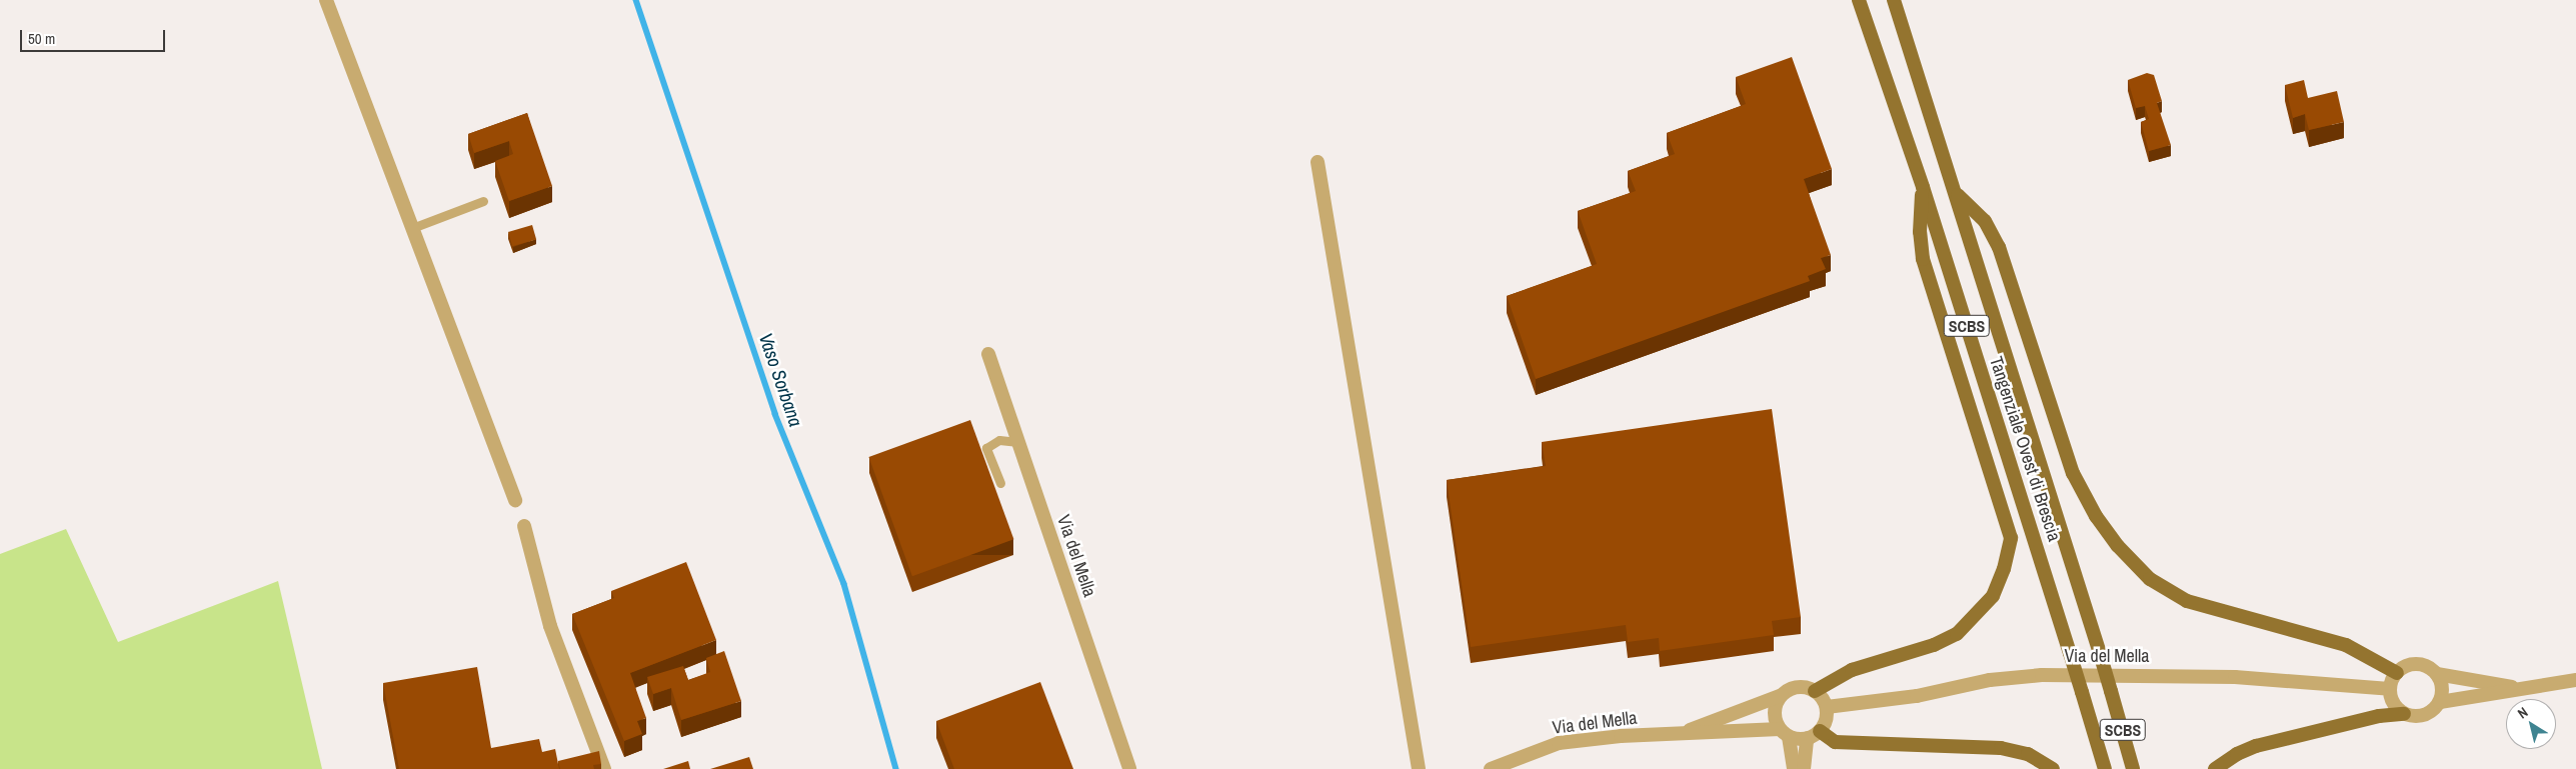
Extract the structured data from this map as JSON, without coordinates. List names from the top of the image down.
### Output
{
  "streets": {
    "main road": ["SCBS", "Tangenziale Ovest di Brescia"],
    "street": ["Via del Mella"]
  },
  "water": ["Vaso Sorbana"],
  "scale_bar": "50 m",
  "north": "top left"
}
